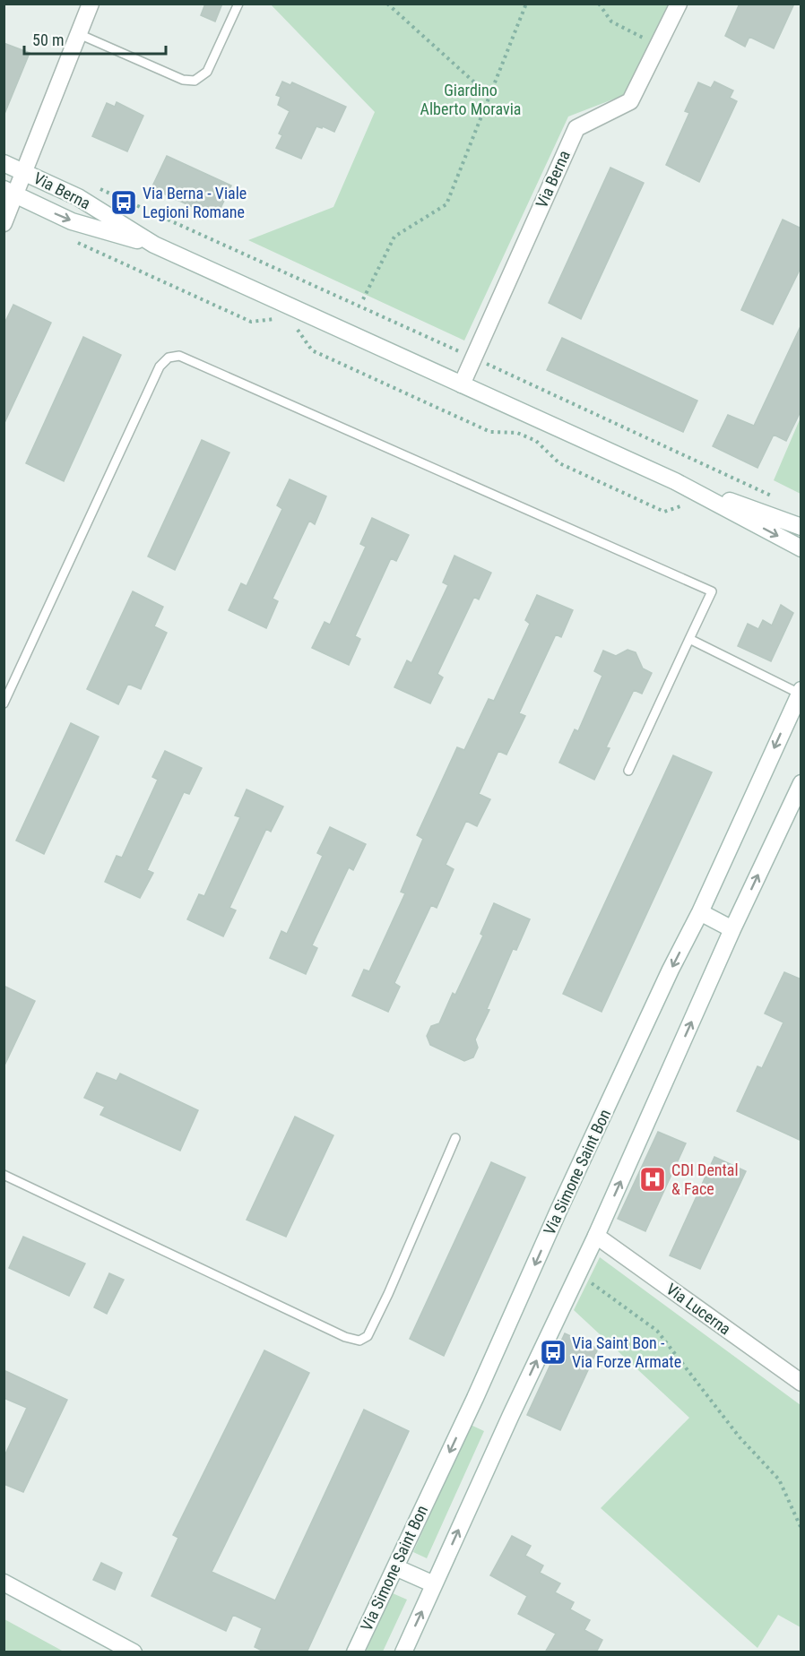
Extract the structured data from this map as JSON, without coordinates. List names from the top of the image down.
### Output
{
  "streets": {
    "street": ["Via Berna", "Via Simone Saint Bon", "Via Lucerna"]
  },
  "parks": ["Giardino Alberto Moravia"],
  "places": {
    "bus stop": ["Via Berna - Viale Legioni Romane", "Via Saint Bon - Via Forze Armate"],
    "hospital": ["CDI Dental & Face"]
  },
  "scale_bar": "50 m"
}
